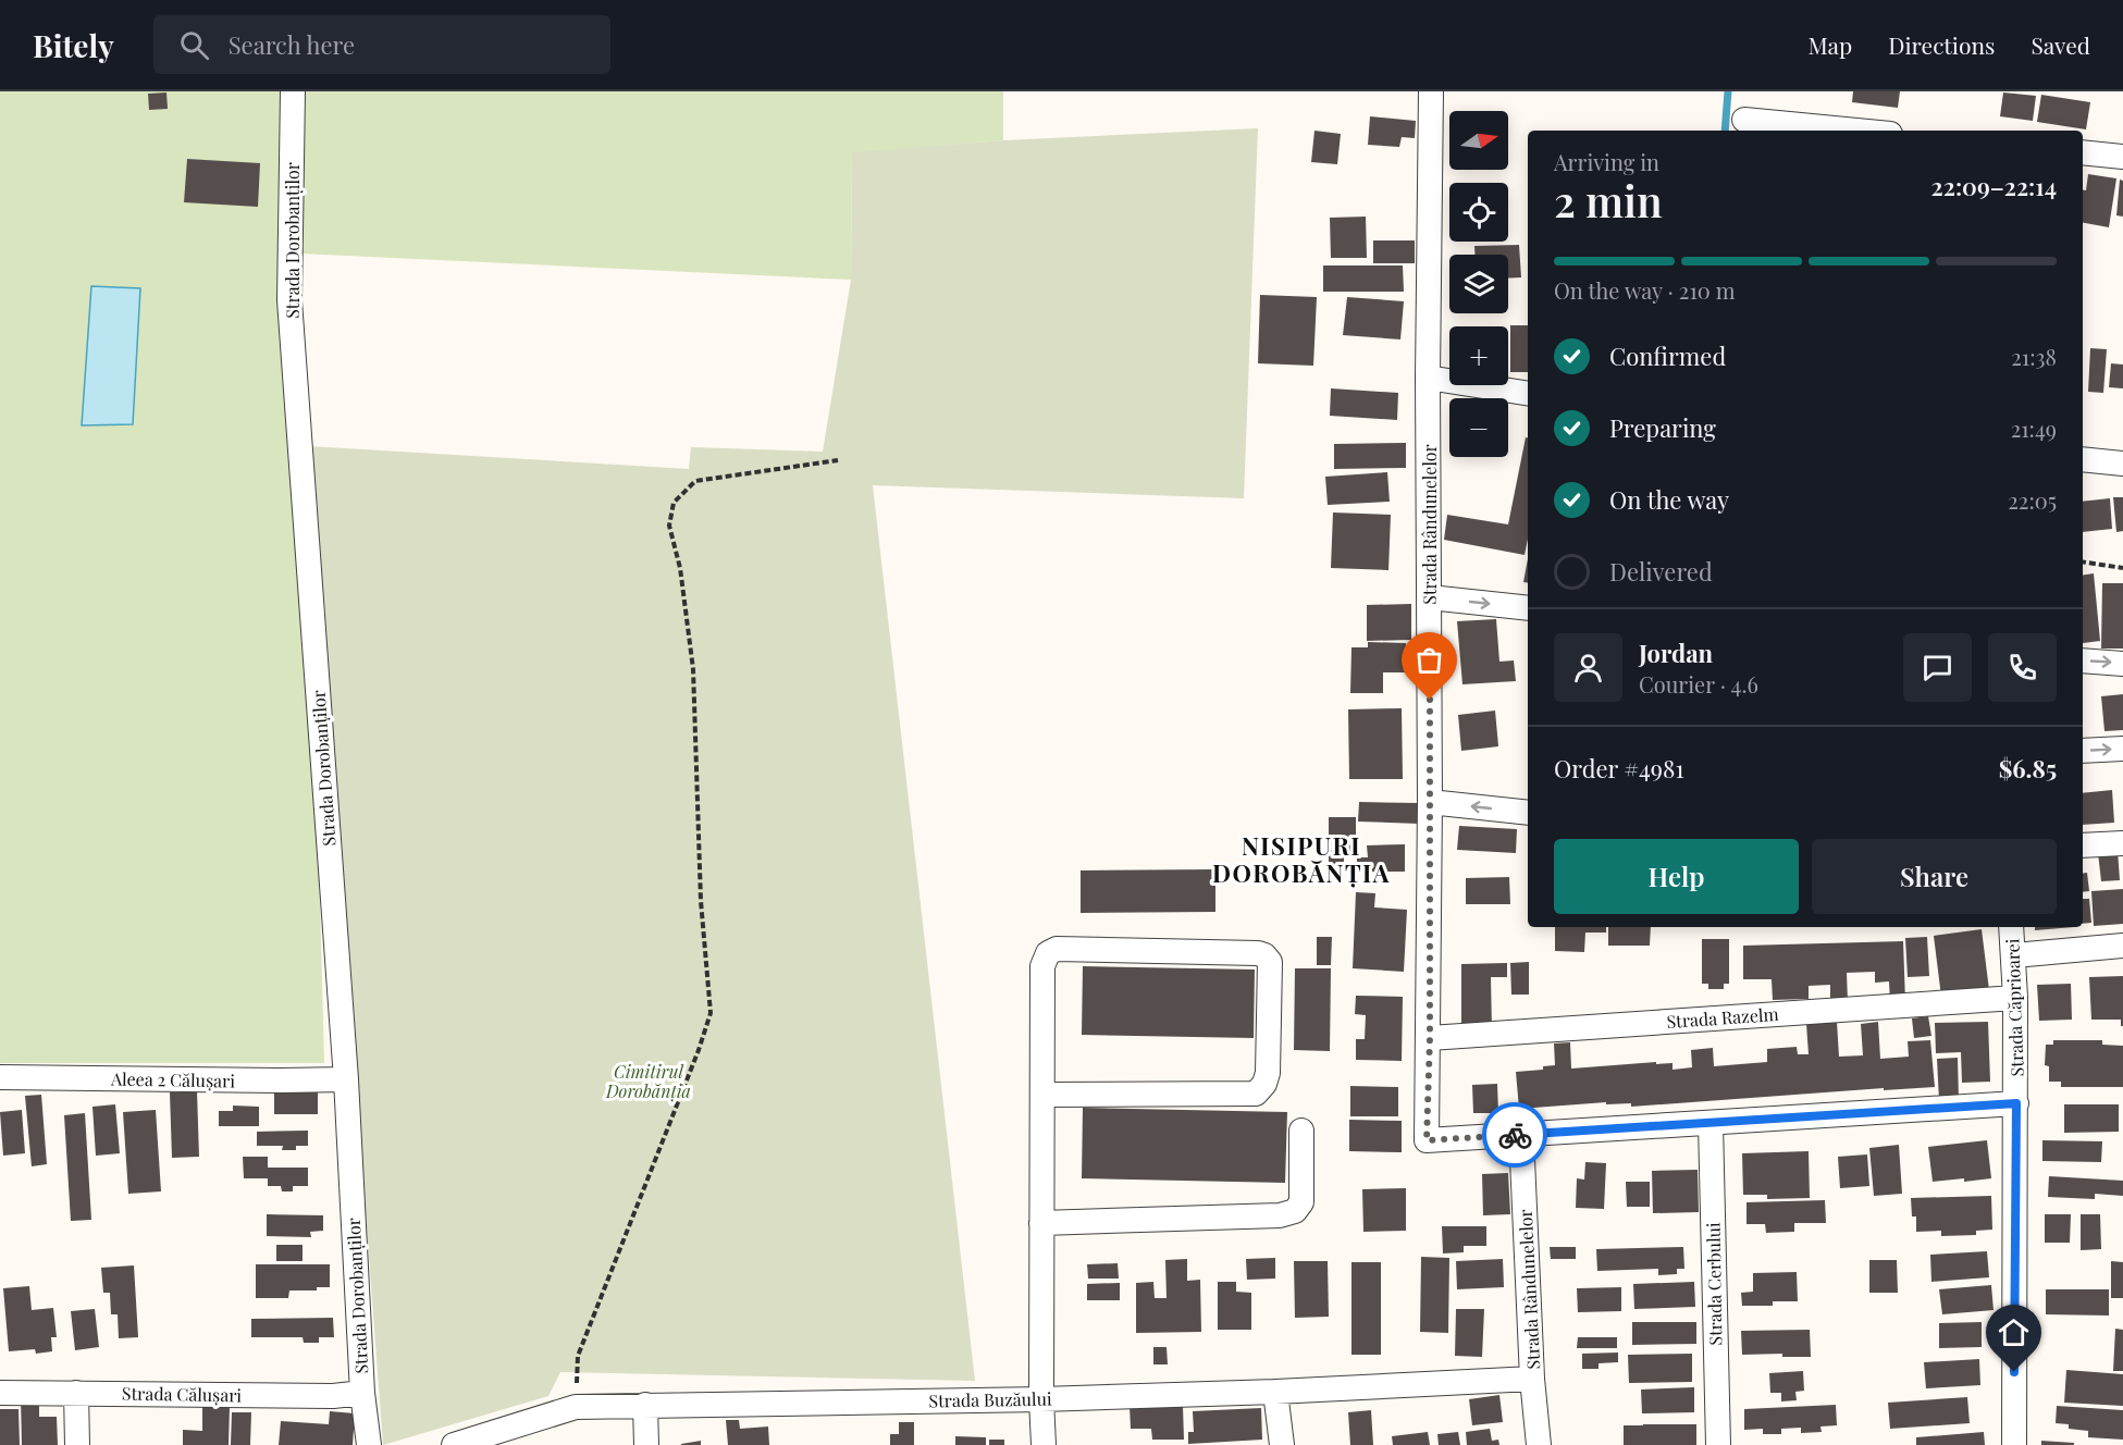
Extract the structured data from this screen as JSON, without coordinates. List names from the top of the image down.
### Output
{
  "streets": {
    "street": [
      "Strada Dorobanților",
      "Strada Rândunelelor",
      "Strada Căprioarei",
      "Strada Razelm",
      "Aleea 2 Călușari",
      "Strada Cerbului",
      "Strada Călușari",
      "Strada Buzăului"
    ]
  },
  "crossings": [
    ["Strada Dorobanților", "Aleea 2 Călușari"],
    ["Strada Dorobanților", "Strada Călușari"],
    ["Strada Rândunelelor", "Strada Razelm"],
    ["Strada Rândunelelor", "Strada Buzăului"],
    ["Strada Căprioarei", "Strada Razelm"]
  ],
  "districts": ["NISIPURI DOROBĂNȚIA"],
  "parks": ["Cimitirul Dorobănția"],
  "north": "right",
  "page": {
    "header": "Bitely",
    "search": "Search here",
    "nav": ["Map", "Directions", "Saved"],
    "map_buttons": ["+", "−"],
    "heading": ["2 min", "Arriving in", "22:09–22:14"],
    "panel": [
      "Jordan",
      "Courier · 4.6",
      "Order #4981",
      "$6.85"
    ],
    "bar": "On the way · 210 m",
    "list": [
      ["Confirmed", "21:38"],
      ["Preparing", "21:49"],
      ["On the way", "22:05"],
      "Delivered"
    ],
    "buttons": ["Help", "Share"]
  }
}
